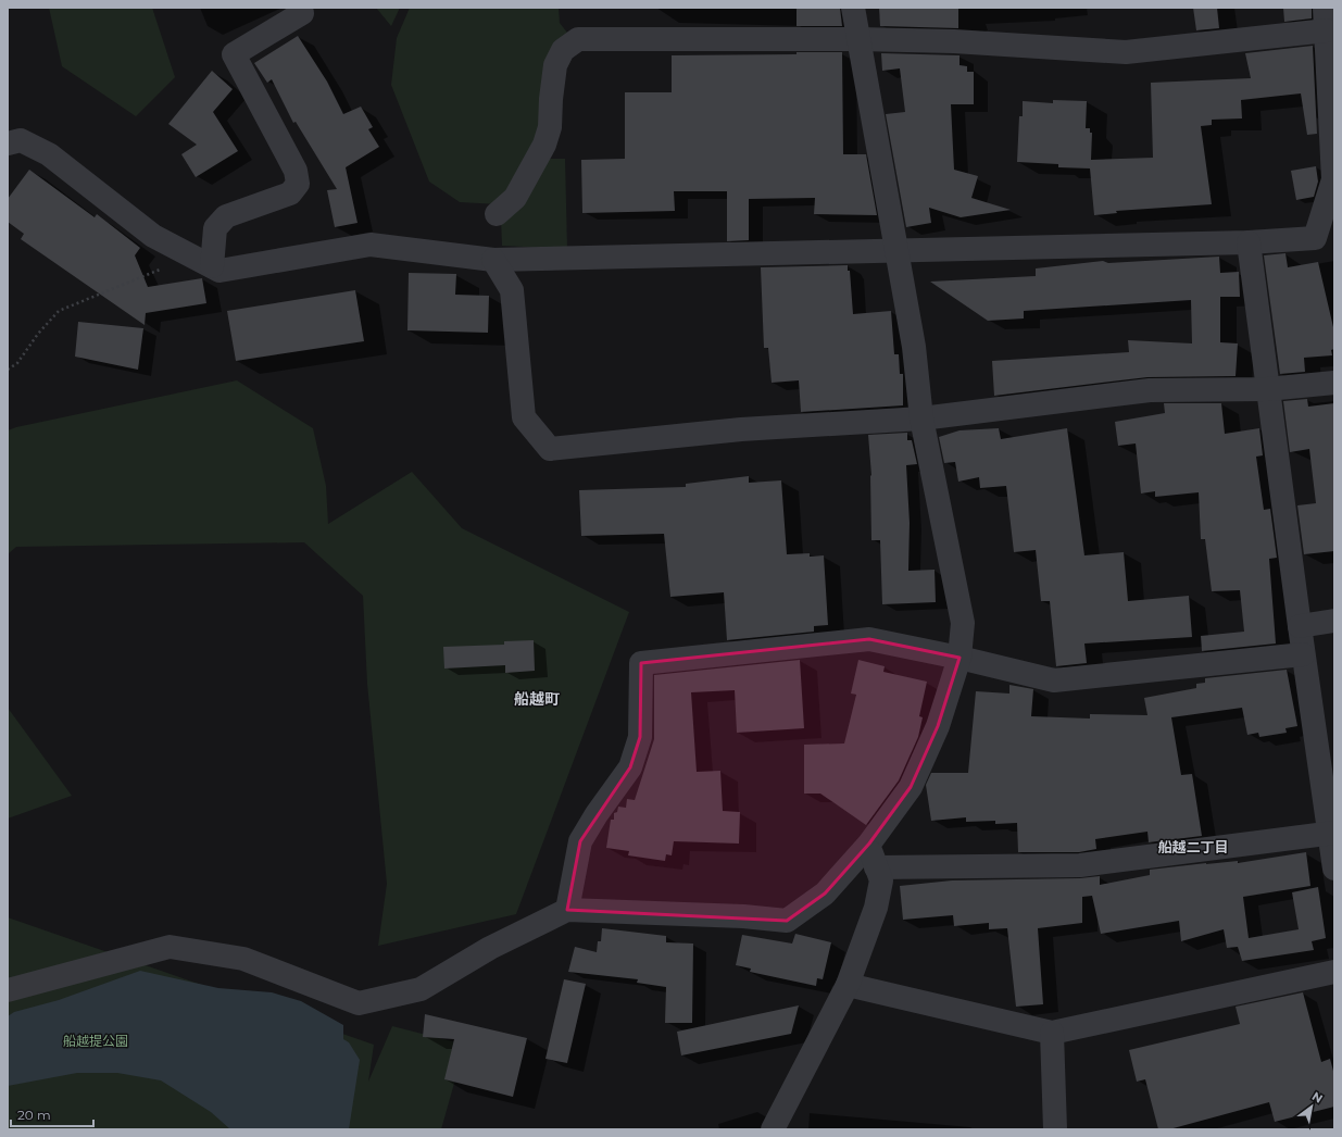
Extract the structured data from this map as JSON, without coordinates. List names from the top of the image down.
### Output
{
  "districts": ["船越町", "船越二丁目"],
  "parks": ["船越提公園"],
  "scale_bar": "20 m",
  "north": "top right"
}
